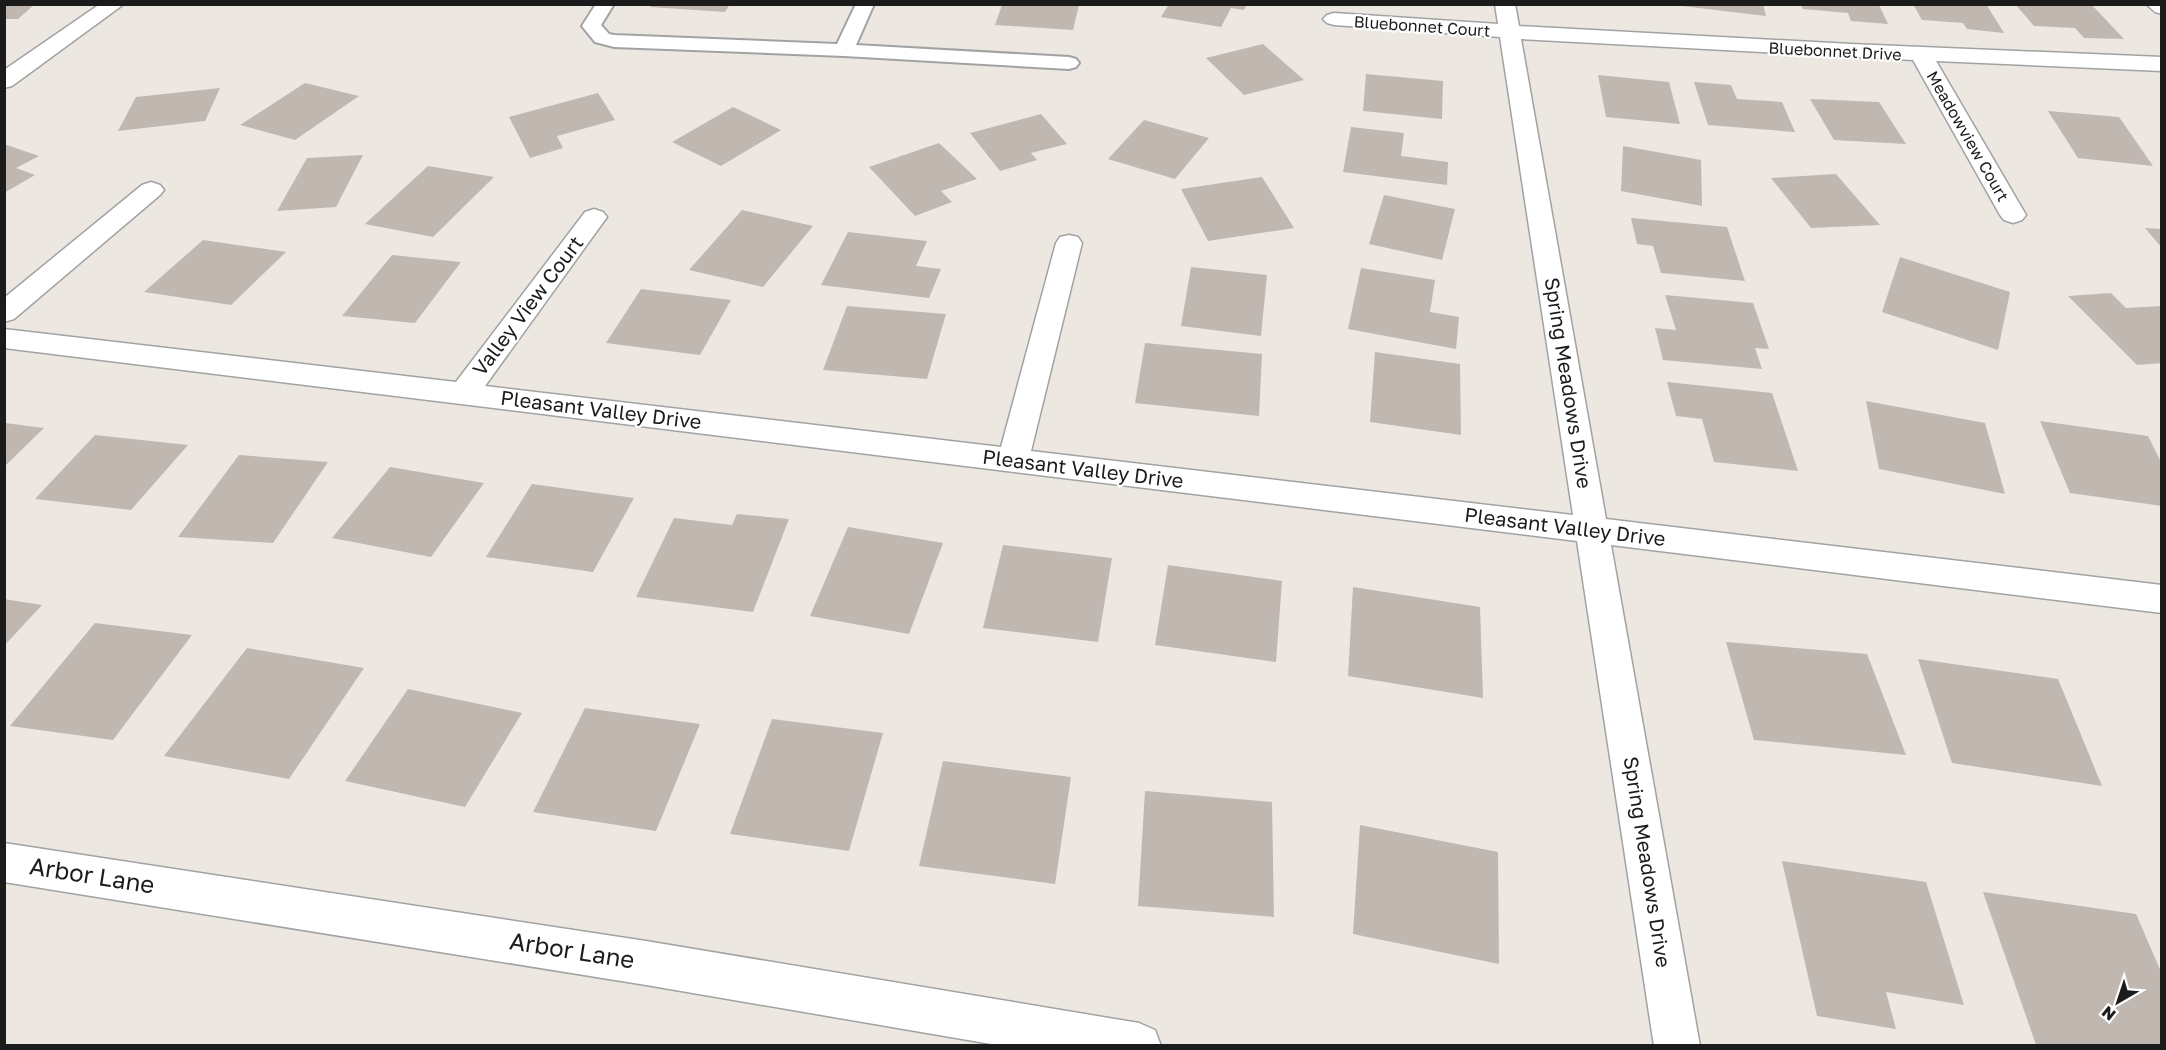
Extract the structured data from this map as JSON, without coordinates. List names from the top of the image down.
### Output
{
  "streets": {
    "street": [
      "Bluebonnet Court",
      "Bluebonnet Drive",
      "Meadowview Court",
      "Valley View Court",
      "Spring Meadows Drive",
      "Pleasant Valley Drive",
      "Arbor Lane"
    ]
  },
  "crossings": [
    ["Bluebonnet Court", "Bluebonnet Drive"],
    ["Bluebonnet Court", "Spring Meadows Drive"],
    ["Bluebonnet Drive", "Meadowview Court"],
    ["Bluebonnet Drive", "Spring Meadows Drive"],
    ["Valley View Court", "Pleasant Valley Drive"],
    ["Spring Meadows Drive", "Pleasant Valley Drive"]
  ],
  "north": "bottom left"
}
